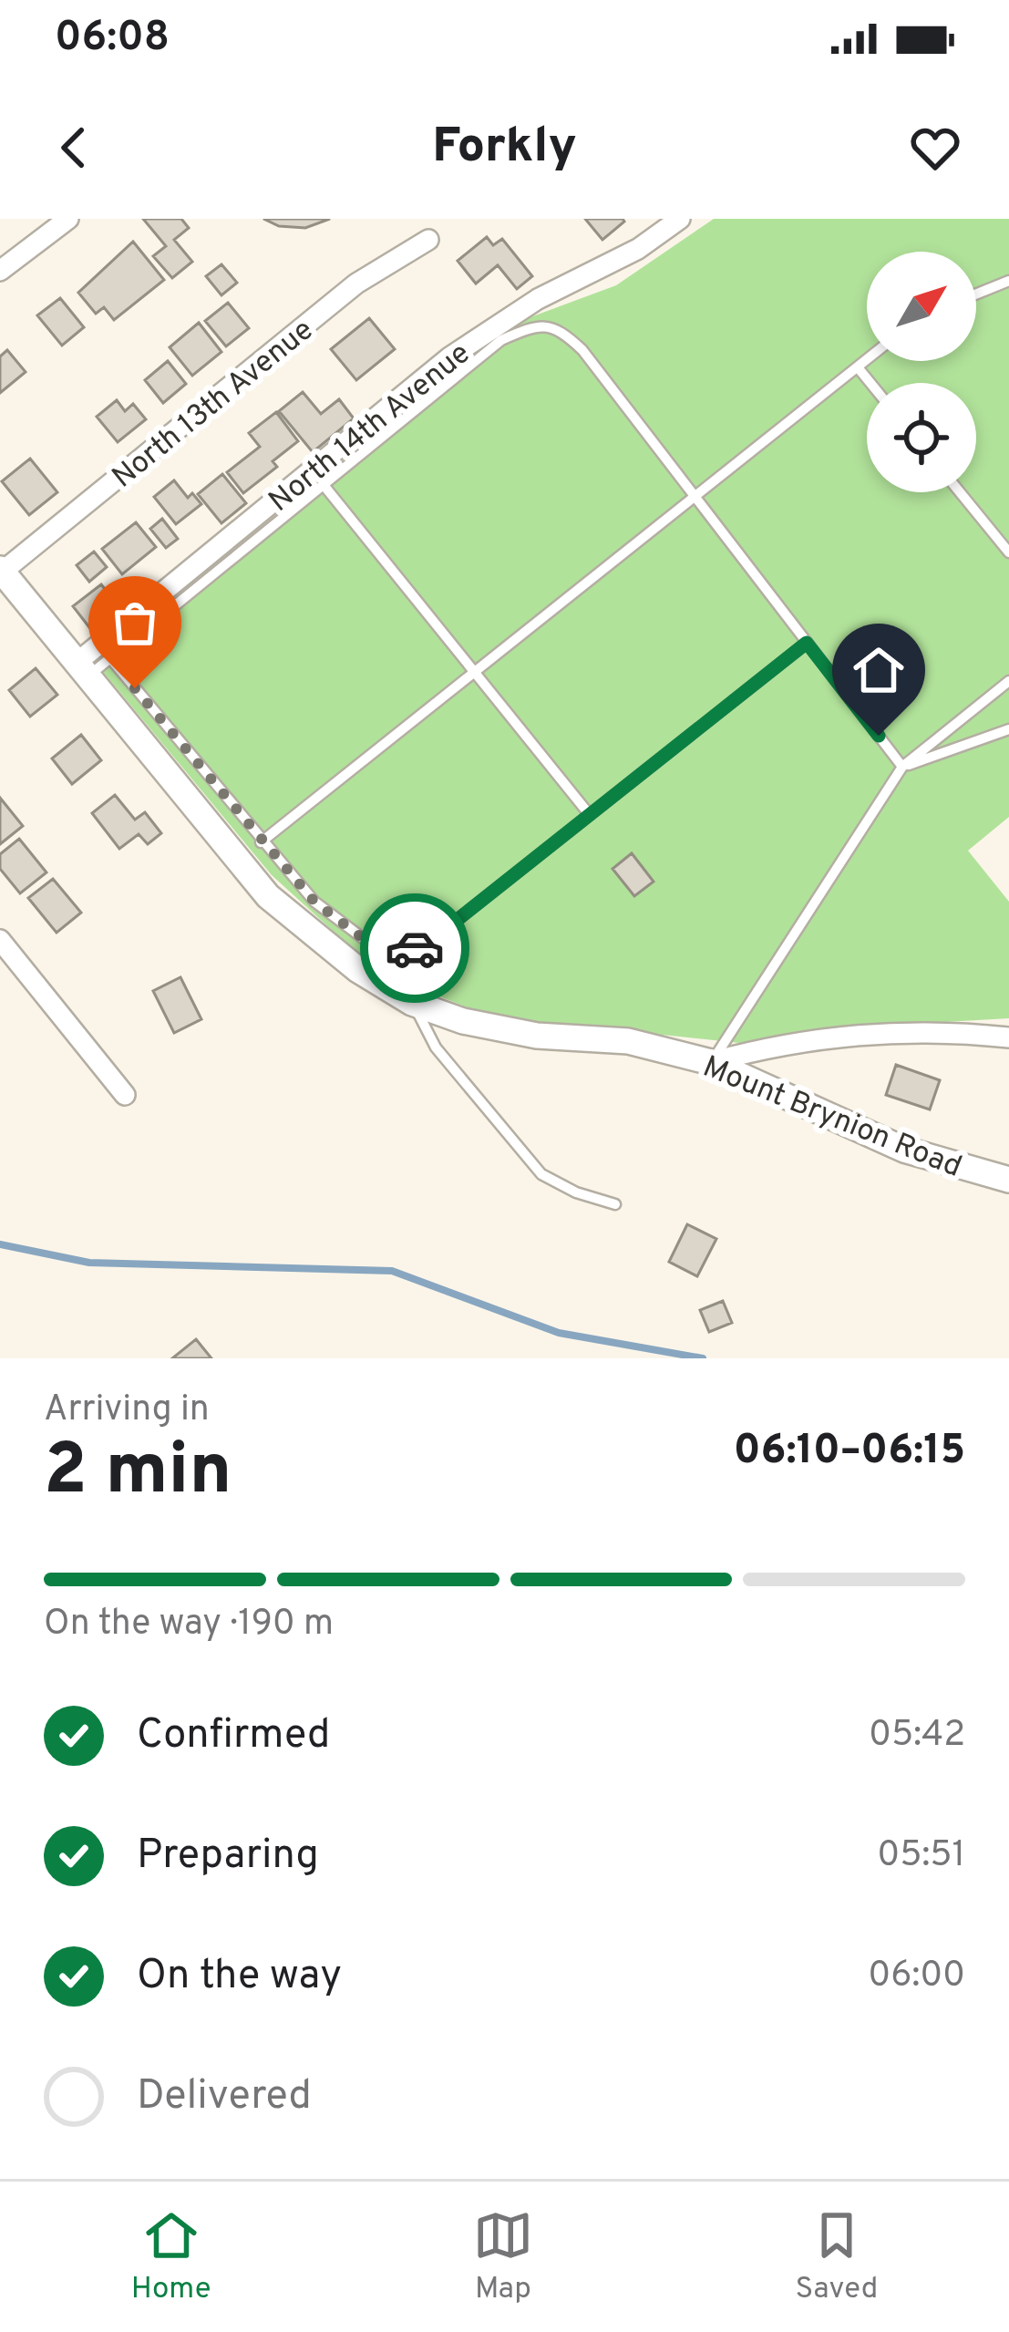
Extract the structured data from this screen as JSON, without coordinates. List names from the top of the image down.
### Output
{
  "streets": {
    "street": ["North 13th Avenue", "North 14th Avenue", "Mount Brynion Road"]
  },
  "crossings": [
    ["North 13th Avenue", "Mount Brynion Road"],
    ["North 14th Avenue", "Mount Brynion Road"]
  ],
  "north": "top right",
  "page": {
    "status": "06:08",
    "header": "Forkly",
    "heading": ["2 min", "Arriving in", "06:10–06:15"],
    "bar": "On the way · 190 m",
    "list": [
      ["Confirmed", "05:42"],
      ["Preparing", "05:51"],
      ["On the way", "06:00"],
      "Delivered"
    ],
    "tabs": ["Home", "Map", "Saved"]
  }
}
